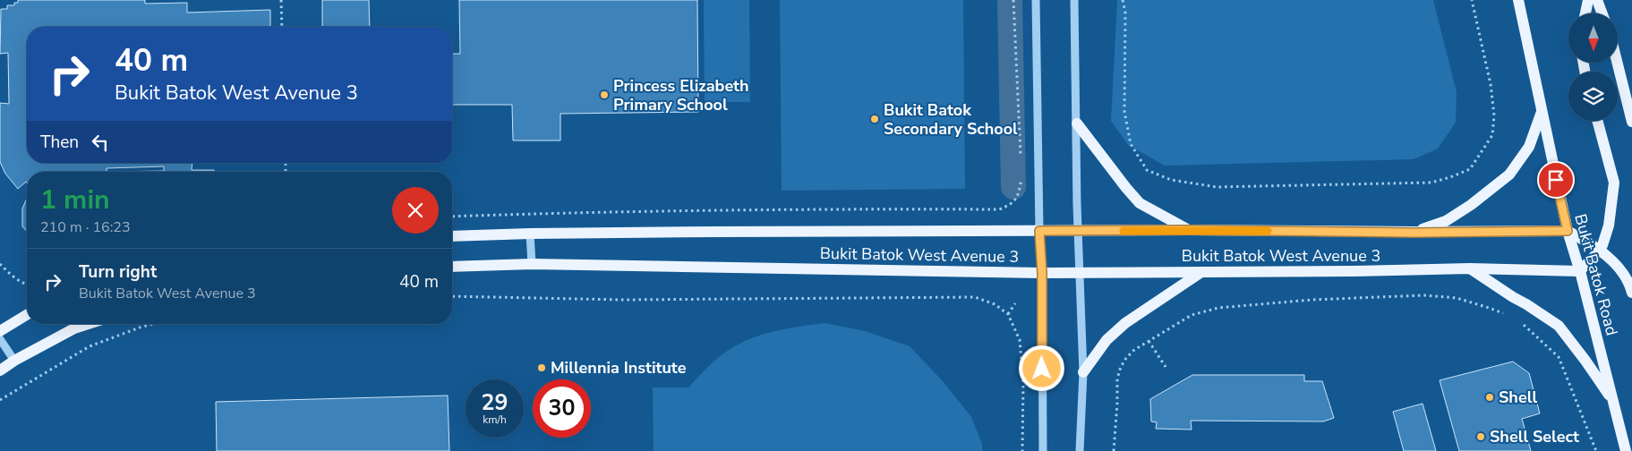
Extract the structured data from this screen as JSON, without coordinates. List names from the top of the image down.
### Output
{
  "streets": {
    "main road": ["Bukit Batok West Avenue 3", "Bukit Batok Road"]
  },
  "crossings": [
    ["Bukit Batok West Avenue 3", "Bukit Batok Road"]
  ],
  "places": [
    "Princess Elizabeth Primary School",
    "Bukit Batok Secondary School",
    "Millennia Institute",
    "Shell",
    "Shell Select"
  ],
  "north": "bottom",
  "page": {
    "turn": ["40 m", "Bukit Batok West Avenue 3"],
    "then": "Then",
    "heading": ["1 min", "210 m · 16:23"],
    "list": [
      {
        "name": "Turn right",
        "note": "Bukit Batok West Avenue 3",
        "value": "40 m"
      }
    ],
    "speed": "29 km/h",
    "limit": "30"
  }
}
